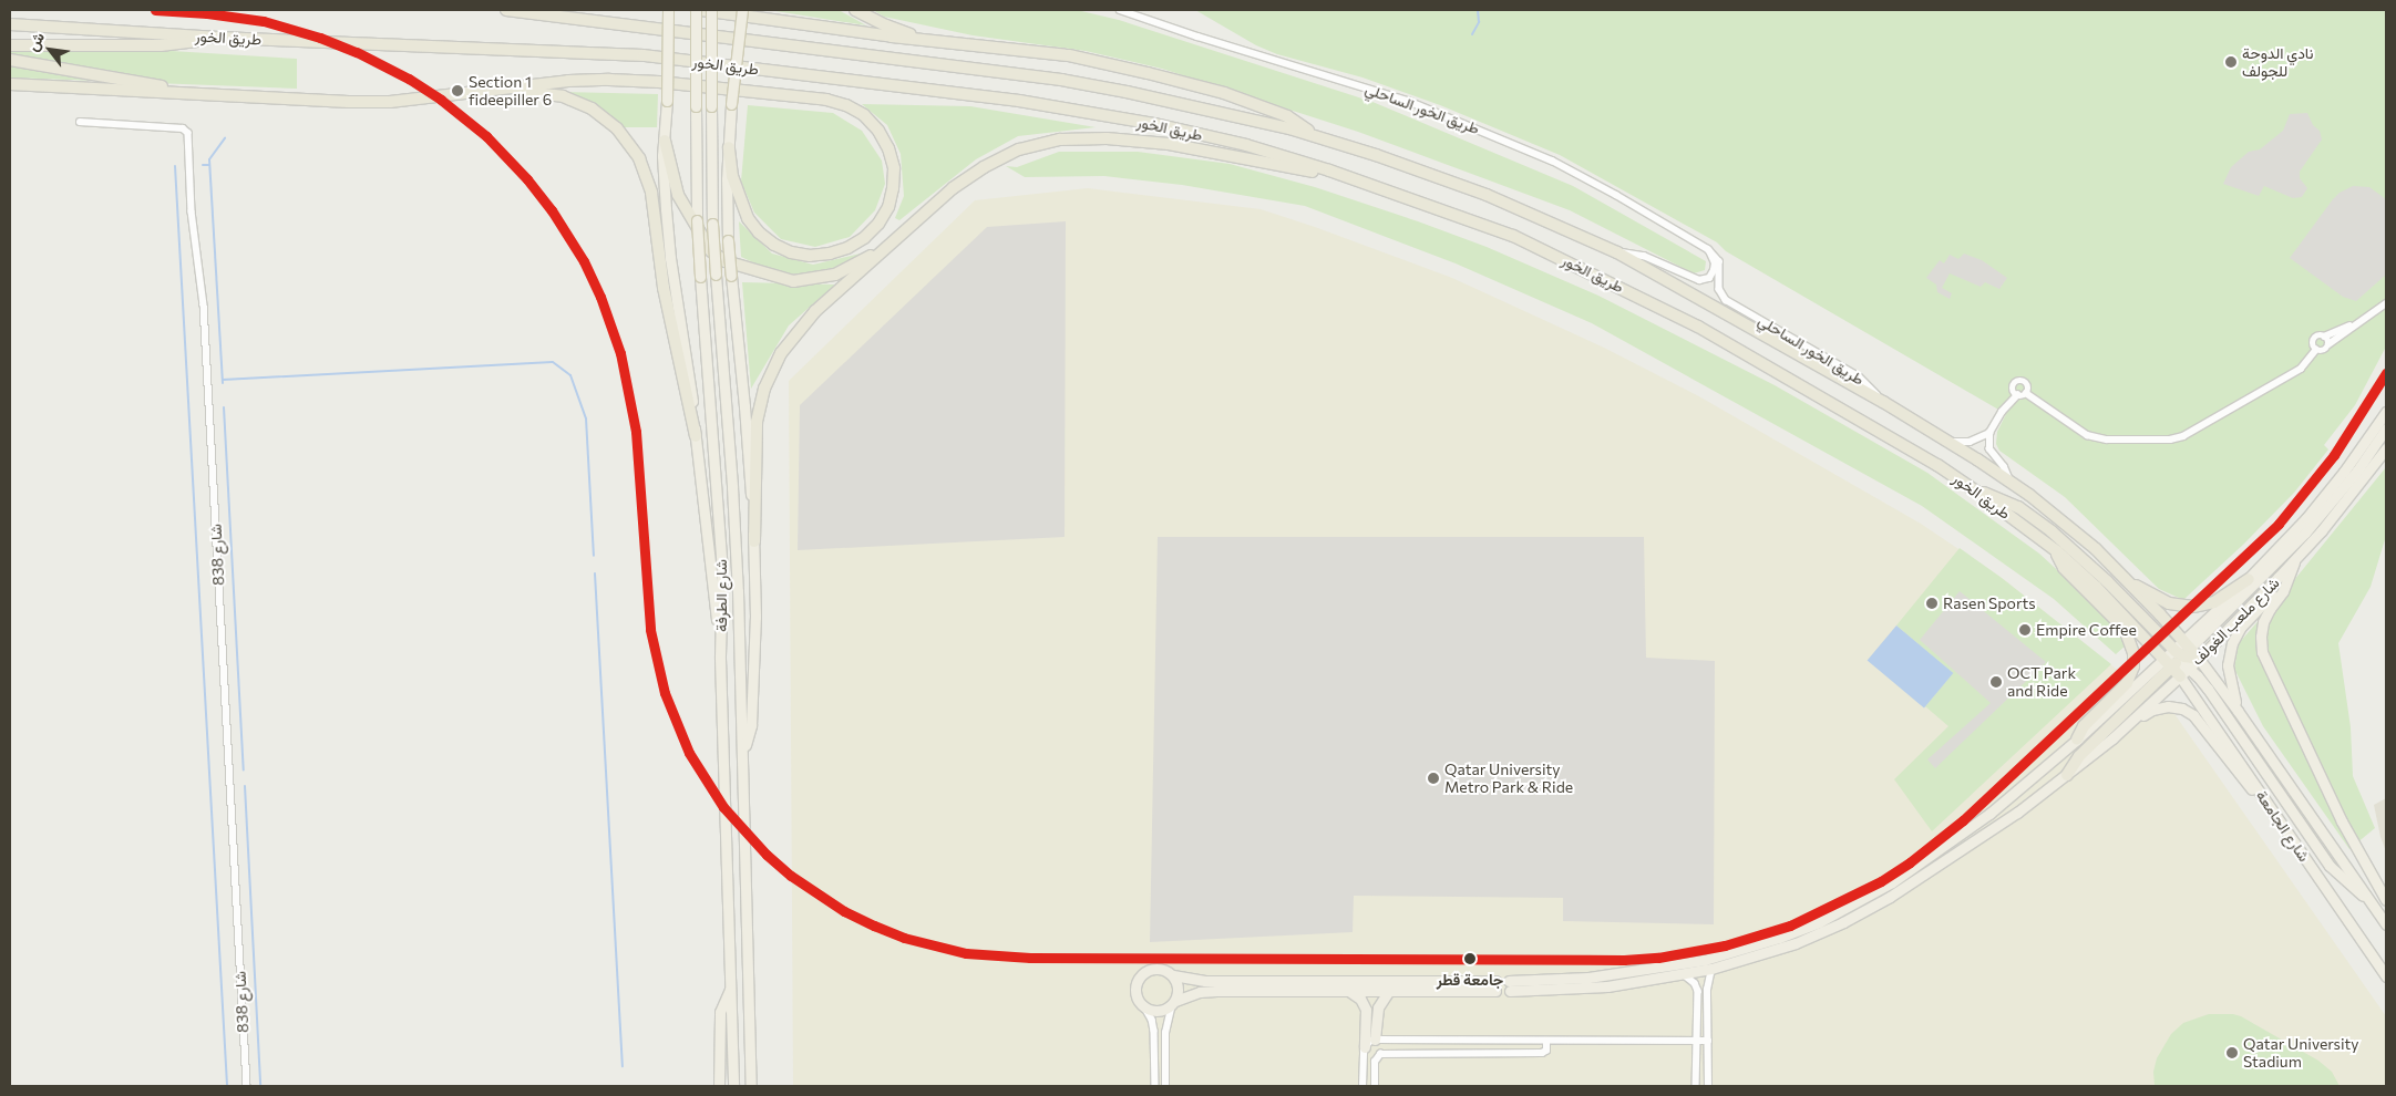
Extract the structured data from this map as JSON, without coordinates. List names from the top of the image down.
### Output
{
  "streets": {
    "highway": ["طريق الخور"],
    "main road": ["شارع الطرفة", "شارع ملعب الغولف", "شارع الجامعة"],
    "street": ["طريق الخور الساحلي", "شارع 838"]
  },
  "crossings": [
    ["طريق الخور", "طريق الخور الساحلي"],
    ["طريق الخور", "شارع ملعب الغولف"],
    ["طريق الخور", "شارع الجامعة"],
    ["شارع ملعب الغولف", "شارع الجامعة"]
  ],
  "places": [
    "نادي الدوحة للجولف",
    "Section 1 fideepiller 6",
    "Rasen Sports",
    "Empire Coffee",
    "OCT Park and Ride",
    "Qatar University Metro Park & Ride",
    "جامعة قطر",
    "Qatar University Stadium"
  ],
  "north": "top left"
}
